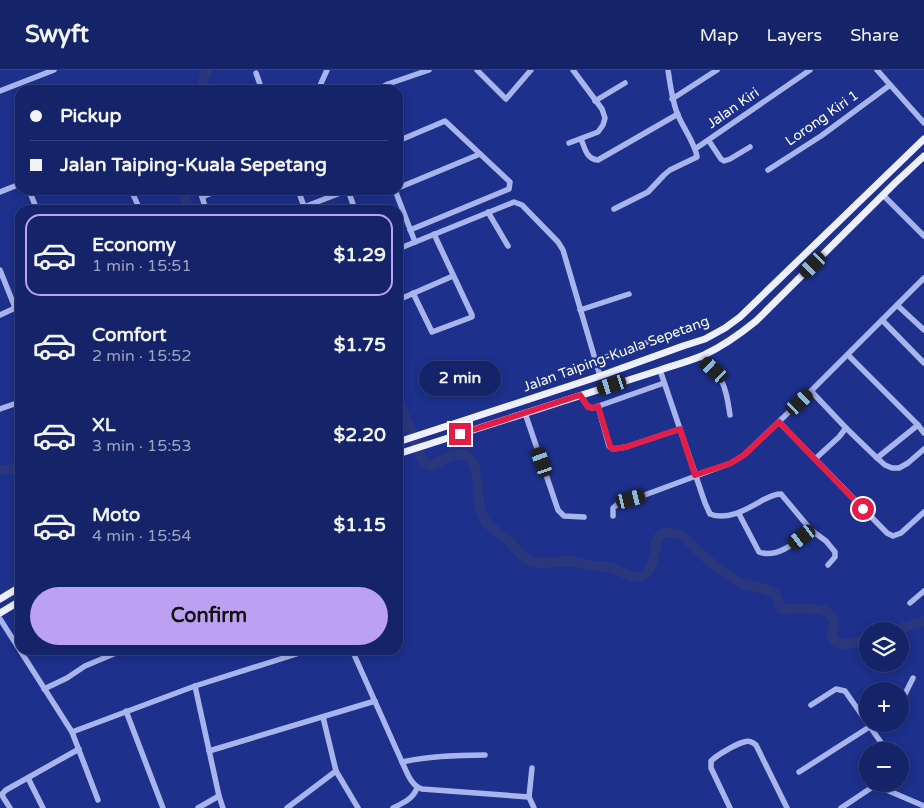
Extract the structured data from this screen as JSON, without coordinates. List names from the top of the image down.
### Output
{
  "streets": {
    "main road": ["Jalan Taiping-Kuala Sepetang"],
    "street": ["Jalan Kiri", "Lorong Kiri 1"]
  },
  "page": {
    "header": "Swyft",
    "nav": ["Map", "Layers", "Share"],
    "banner": ["Pickup", "Jalan Taiping-Kuala Sepetang"],
    "list": [
      {
        "name": "Economy",
        "note": "1 min · 15:51",
        "value": "$1.29"
      },
      {
        "name": "Comfort",
        "note": "2 min · 15:52",
        "value": "$1.75"
      },
      {
        "name": "XL",
        "note": "3 min · 15:53",
        "value": "$2.20"
      },
      {
        "name": "Moto",
        "note": "4 min · 15:54",
        "value": "$1.15"
      }
    ],
    "bubble": "2 min",
    "buttons": "Confirm",
    "map_buttons": ["+", "−"]
  }
}
